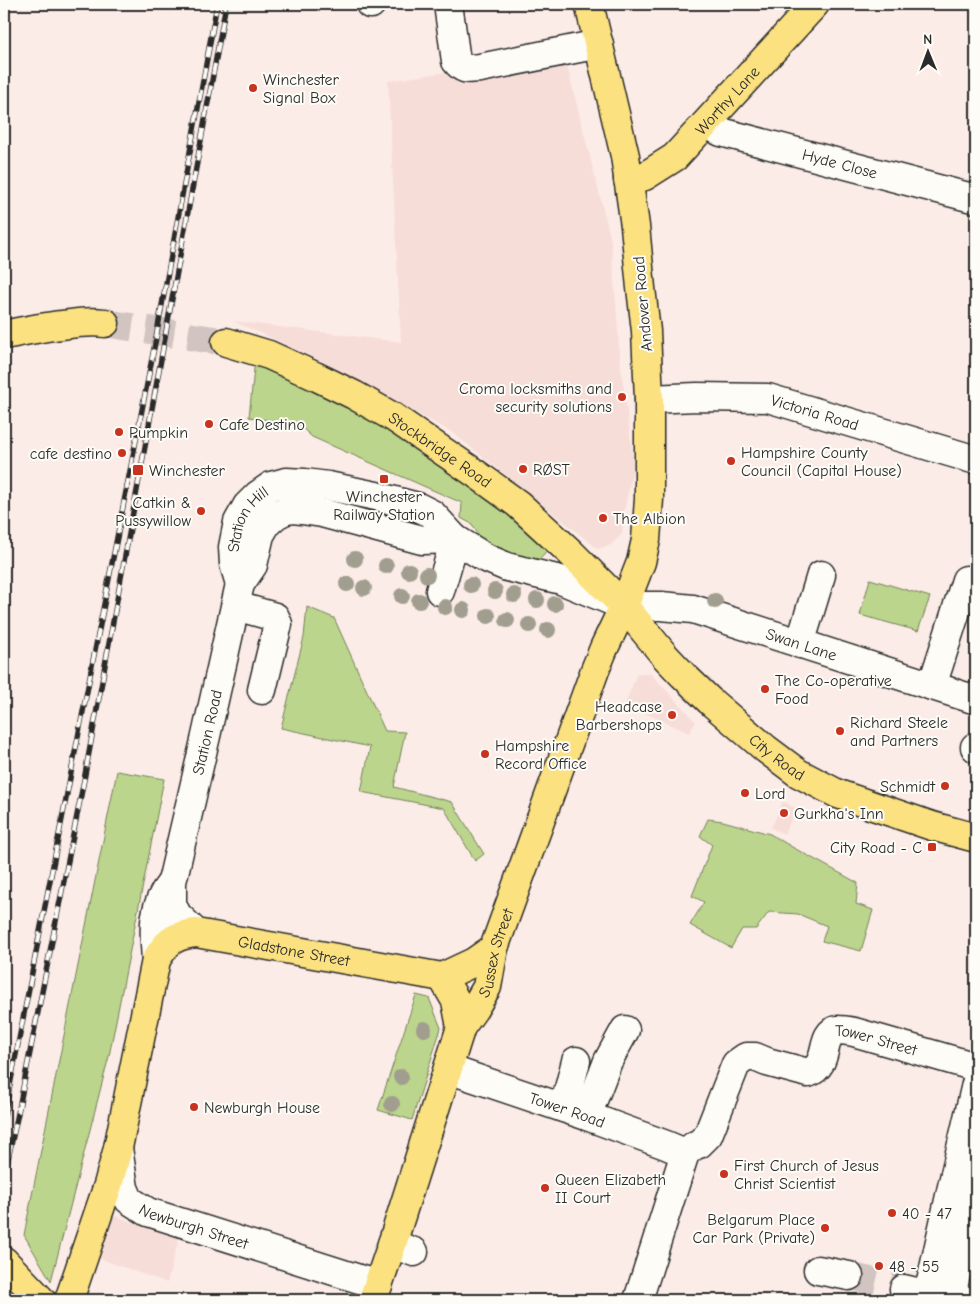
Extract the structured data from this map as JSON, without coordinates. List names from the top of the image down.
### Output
{
  "streets": {
    "main road": [
      "Worthy Lane",
      "Andover Road",
      "Stockbridge Road",
      "Station Road",
      "City Road",
      "Gladstone Street",
      "Sussex Street"
    ],
    "street": [
      "Hyde Close",
      "Victoria Road",
      "Station Hill",
      "Swan Lane",
      "Tower Street",
      "Tower Road",
      "Newburgh Street"
    ]
  },
  "crossings": [
    ["Worthy Lane", "Hyde Close"],
    ["Worthy Lane", "Andover Road"],
    ["Andover Road", "Victoria Road"],
    ["Andover Road", "Stockbridge Road"],
    ["Andover Road", "Station Hill"],
    ["Andover Road", "Swan Lane"],
    ["Andover Road", "City Road"],
    ["Andover Road", "Sussex Street"],
    ["Stockbridge Road", "Station Hill"],
    ["Stockbridge Road", "Swan Lane"],
    ["Stockbridge Road", "City Road"],
    ["Stockbridge Road", "Sussex Street"],
    ["Station Hill", "Swan Lane"],
    ["Station Hill", "Station Road"],
    ["Station Hill", "City Road"],
    ["Station Hill", "Sussex Street"],
    ["Swan Lane", "City Road"],
    ["Swan Lane", "Sussex Street"],
    ["Station Road", "Gladstone Street"],
    ["Station Road", "Newburgh Street"],
    ["City Road", "Sussex Street"],
    ["Sussex Street", "Tower Road"],
    ["Sussex Street", "Newburgh Street"],
    ["Tower Street", "Tower Road"]
  ],
  "places": {
    "other": [
      "Winchester Signal Box",
      "Croma locksmiths and security solutions",
      "Cafe Destino",
      "Pumpkin",
      "cafe destino",
      "Hampshire County Council (Capital House)",
      "RØST",
      "Catkin & Pussywillow",
      "The Albion",
      "The Co-operative Food",
      "Headcase Barbershops",
      "Richard Steele and Partners",
      "Hampshire Record Office",
      "Schmidt",
      "Lord",
      "Gurkha's Inn",
      "Newburgh House",
      "First Church of Jesus Christ Scientist",
      "Queen Elizabeth II Court",
      "40 - 47",
      "Belgarum Place Car Park (Private)",
      "48 - 55"
    ],
    "transit": ["Winchester", "Winchester Railway Station", "City Road - C"]
  },
  "north": "top"
}
